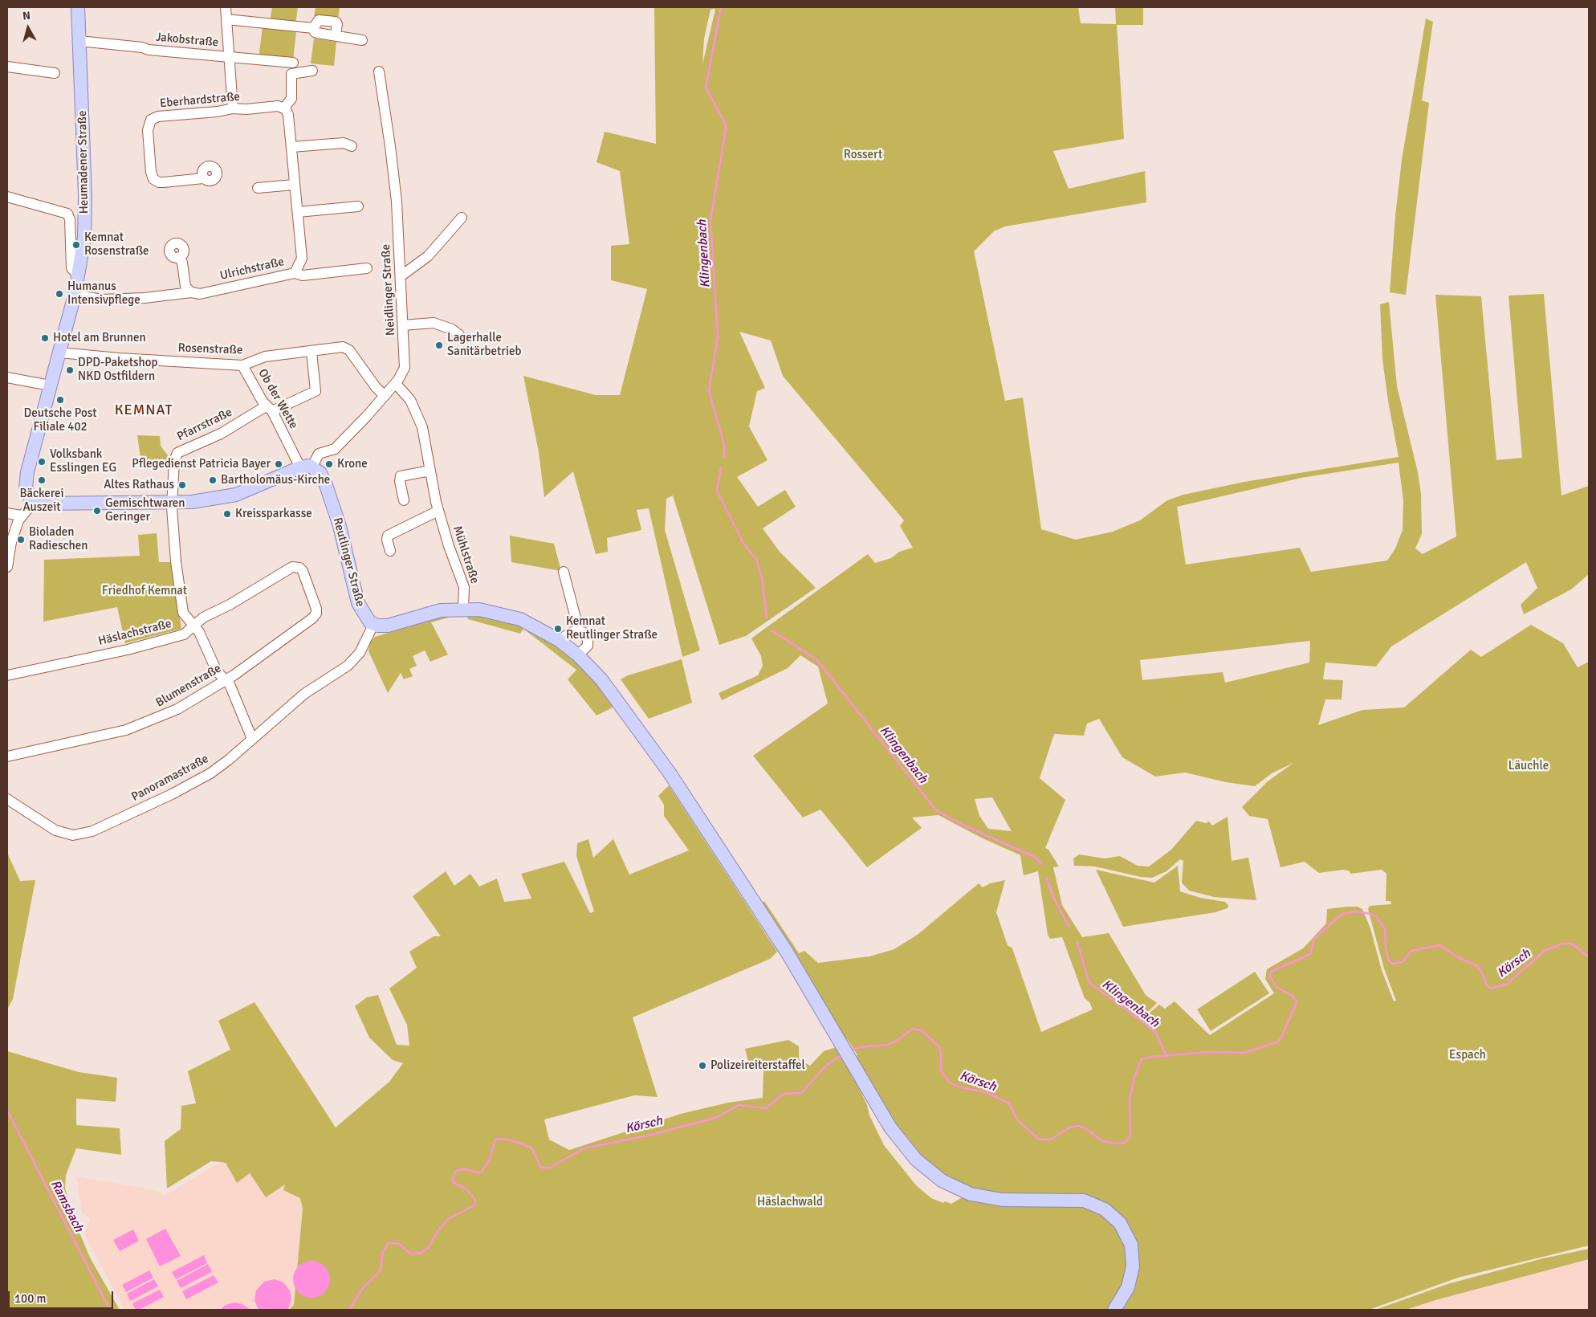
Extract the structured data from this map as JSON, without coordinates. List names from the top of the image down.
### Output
{
  "streets": {
    "main road": ["Heumadener Straße", "Reutlinger Straße"],
    "street": [
      "Jakobstraße",
      "Eberhardstraße",
      "Ulrichstraße",
      "Neidlinger Straße",
      "Rosenstraße",
      "Ob der Wette",
      "Pfarrstraße",
      "Mühlstraße",
      "Häslachstraße",
      "Blumenstraße",
      "Panoramastraße"
    ]
  },
  "crossings": [
    ["Jakobstraße", "Heumadener Straße"],
    ["Heumadener Straße", "Ulrichstraße"],
    ["Heumadener Straße", "Rosenstraße"],
    ["Neidlinger Straße", "Rosenstraße"],
    ["Neidlinger Straße", "Ob der Wette"],
    ["Neidlinger Straße", "Mühlstraße"],
    ["Neidlinger Straße", "Reutlinger Straße"],
    ["Rosenstraße", "Ob der Wette"],
    ["Ob der Wette", "Pfarrstraße"],
    ["Ob der Wette", "Reutlinger Straße"],
    ["Reutlinger Straße", "Panoramastraße"],
    ["Häslachstraße", "Blumenstraße"]
  ],
  "districts": ["KEMNAT"],
  "water": ["Klingenbach", "Körsch", "Ramsbach"],
  "parks": [
    "Rossert",
    "Friedhof Kemnat",
    "Läuchle",
    "Espach",
    "Häslachwald"
  ],
  "places": [
    "Kemnat Rosenstraße",
    "Humanus Intensivpflege",
    "Hotel am Brunnen",
    "Lagerhalle Sanitärbetrieb",
    "DPD-Paketshop NKD Ostfildern",
    "Deutsche Post Filiale 402",
    "Volksbank Esslingen EG",
    "Pflegedienst Patricia Bayer",
    "Krone",
    "Bäckerei Auszeit",
    "Bartholomäus-Kirche",
    "Altes Rathaus",
    "Gemischtwaren Geringer",
    "Kreissparkasse",
    "Bioladen Radieschen",
    "Kemnat Reutlinger Straße",
    "Polizeireiterstaffel"
  ],
  "scale_bar": "100 m",
  "north": "top"
}
